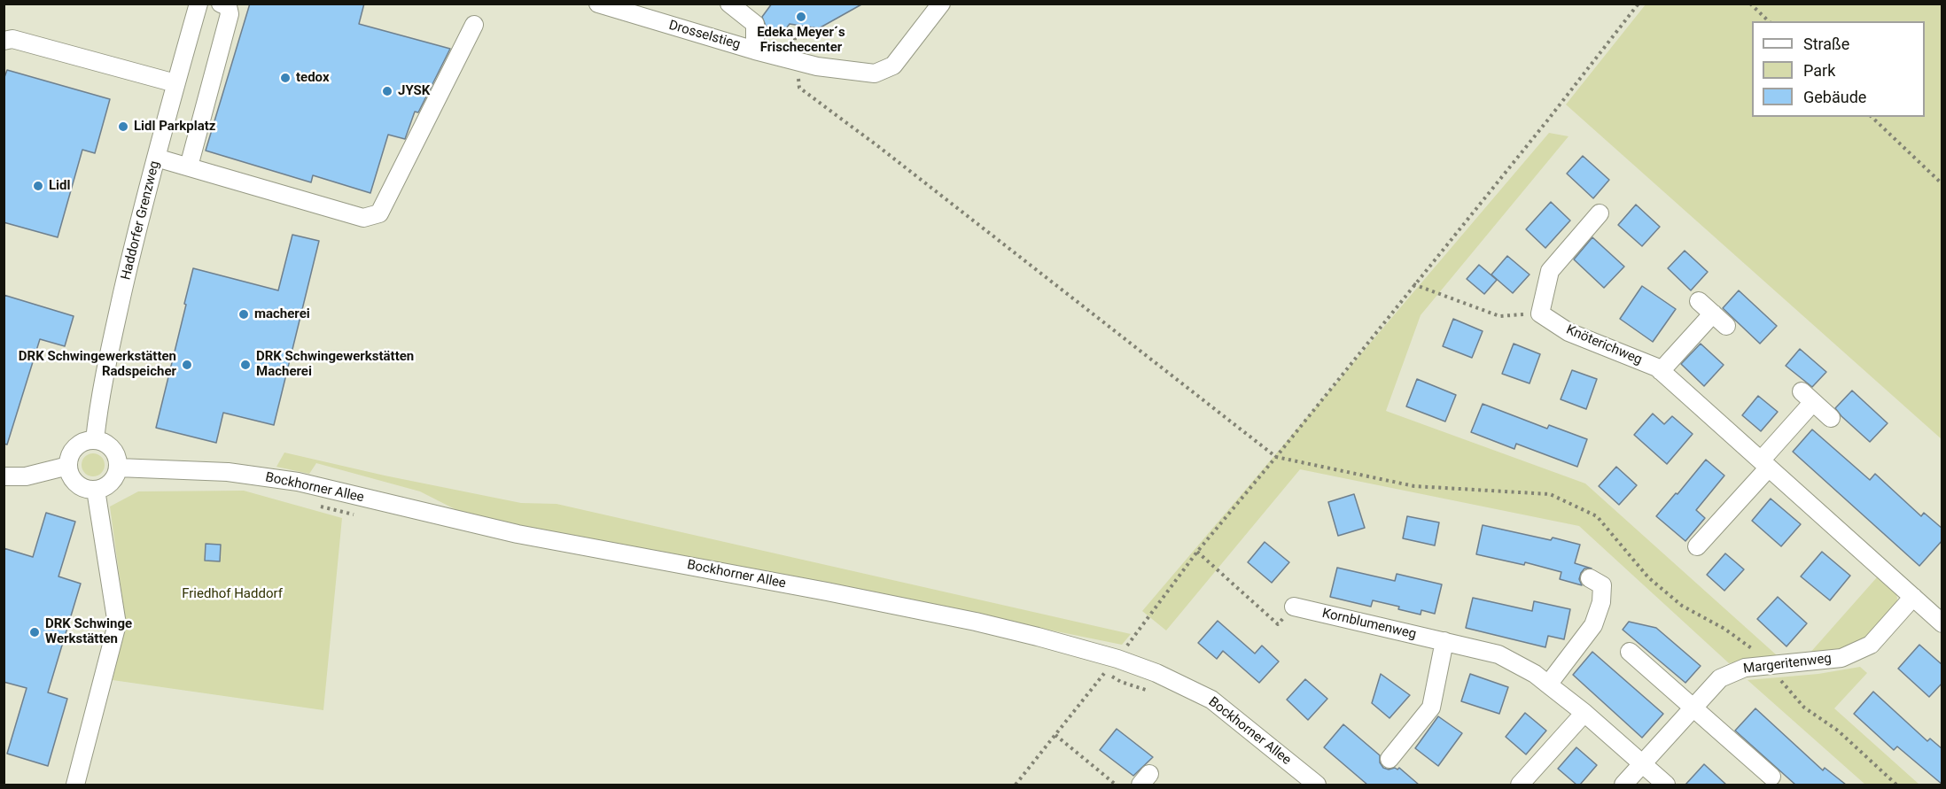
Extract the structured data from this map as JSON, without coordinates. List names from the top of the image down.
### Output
{
  "streets": {
    "street": [
      "Drosselstieg",
      "Haddorfer Grenzweg",
      "Knöterichweg",
      "Bockhorner Allee",
      "Kornblumenweg",
      "Margeritenweg"
    ]
  },
  "crossings": [
    ["Haddorfer Grenzweg", "Bockhorner Allee"],
    ["Knöterichweg", "Margeritenweg"],
    ["Kornblumenweg", "Margeritenweg"]
  ],
  "parks": ["Friedhof Haddorf"],
  "places": [
    "Edeka Meyer´s Frischecenter",
    "tedox",
    "JYSK",
    "Lidl Parkplatz",
    "Lidl",
    "macherei",
    "DRK Schwingewerkstätten Radspeicher",
    "DRK Schwingewerkstätten Macherei",
    "DRK Schwinge Werkstätten"
  ],
  "legend": ["Straße", "Park", "Gebäude"]
}
